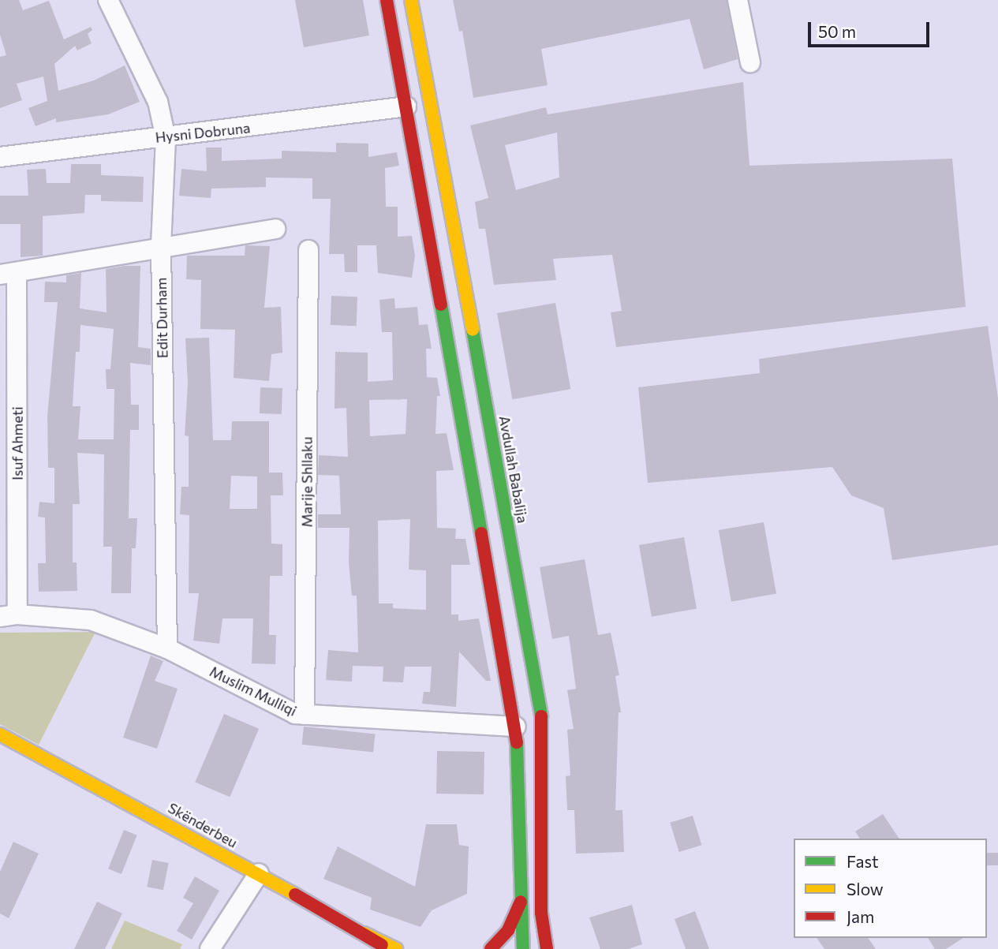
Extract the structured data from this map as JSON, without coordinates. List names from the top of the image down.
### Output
{
  "streets": {
    "main road": ["Avdullah Babalija", "Skënderbeu"],
    "street": [
      "Hysni Dobruna",
      "Edit Durham",
      "Isuf Ahmeti",
      "Marije Shllaku",
      "Muslim Mulliqi"
    ]
  },
  "crossings": [
    ["Hysni Dobruna", "Edit Durham"],
    ["Edit Durham", "Muslim Mulliqi"],
    ["Isuf Ahmeti", "Muslim Mulliqi"],
    ["Marije Shllaku", "Muslim Mulliqi"]
  ],
  "legend": ["Fast", "Slow", "Jam"],
  "scale_bar": "50 m"
}
